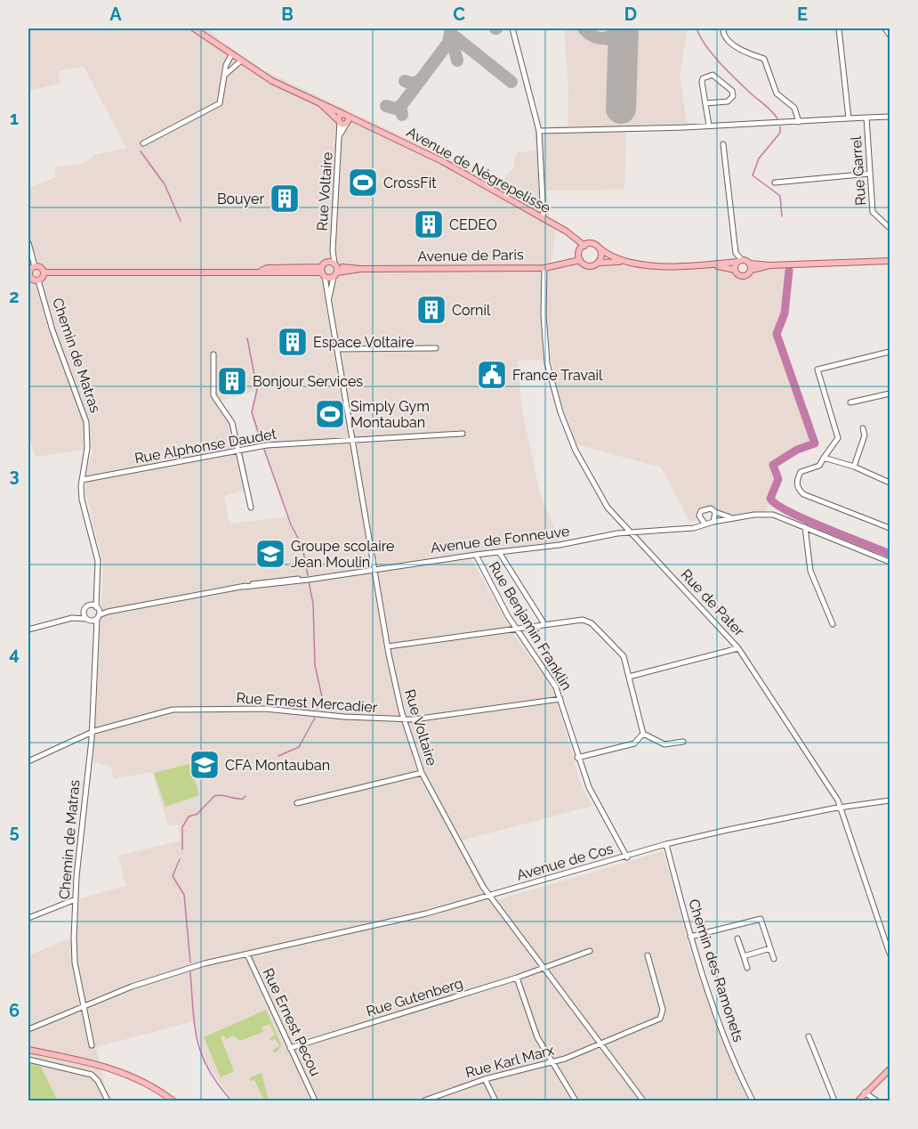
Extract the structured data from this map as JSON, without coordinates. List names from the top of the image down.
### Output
{
  "streets": {
    "main road": ["Avenue de Nègrepelisse", "Avenue de Paris"],
    "street": [
      "Rue Garrel",
      "Rue Voltaire",
      "Chemin de Matras",
      "Rue Alphonse Daudet",
      "Avenue de Fonneuve",
      "Rue de Pater",
      "Rue Benjamin Franklin",
      "Rue Ernest Mercadier",
      "Avenue de Cos",
      "Chemin des Ramonets",
      "Rue Gutenberg",
      "Rue Ernest Pecou",
      "Rue Karl Marx"
    ]
  },
  "crossings": [
    ["Avenue de Nègrepelisse", "Rue Voltaire"],
    ["Avenue de Nègrepelisse", "Avenue de Paris"],
    ["Rue Voltaire", "Avenue de Paris"],
    ["Rue Voltaire", "Rue Alphonse Daudet"],
    ["Rue Voltaire", "Avenue de Fonneuve"],
    ["Rue Voltaire", "Rue Ernest Mercadier"],
    ["Rue Voltaire", "Avenue de Cos"],
    ["Rue Voltaire", "Rue Gutenberg"],
    ["Rue Voltaire", "Rue Karl Marx"],
    ["Avenue de Paris", "Rue de Pater"],
    ["Chemin de Matras", "Rue Alphonse Daudet"],
    ["Chemin de Matras", "Avenue de Fonneuve"],
    ["Chemin de Matras", "Rue Ernest Mercadier"],
    ["Chemin de Matras", "Avenue de Cos"],
    ["Avenue de Fonneuve", "Rue de Pater"],
    ["Avenue de Fonneuve", "Rue Benjamin Franklin"],
    ["Rue de Pater", "Avenue de Cos"],
    ["Rue Benjamin Franklin", "Rue Ernest Mercadier"],
    ["Rue Benjamin Franklin", "Avenue de Cos"],
    ["Avenue de Cos", "Chemin des Ramonets"],
    ["Avenue de Cos", "Rue Ernest Pecou"],
    ["Rue Gutenberg", "Rue Ernest Pecou"]
  ],
  "places": {
    "sports": ["CrossFit", "Simply Gym Montauban"],
    "building": [
      "Bouyer",
      "CEDEO",
      "Cornil",
      "Espace Voltaire",
      "Bonjour Services"
    ],
    "public building": ["France Travail"],
    "school or university": ["Groupe scolaire Jean Moulin", "CFA Montauban"]
  },
  "grid": {
    "columns": [
      "A",
      "B",
      "C",
      "D",
      "E"
    ],
    "rows": [
      "1",
      "2",
      "3",
      "4",
      "5",
      "6"
    ]
  }
}
